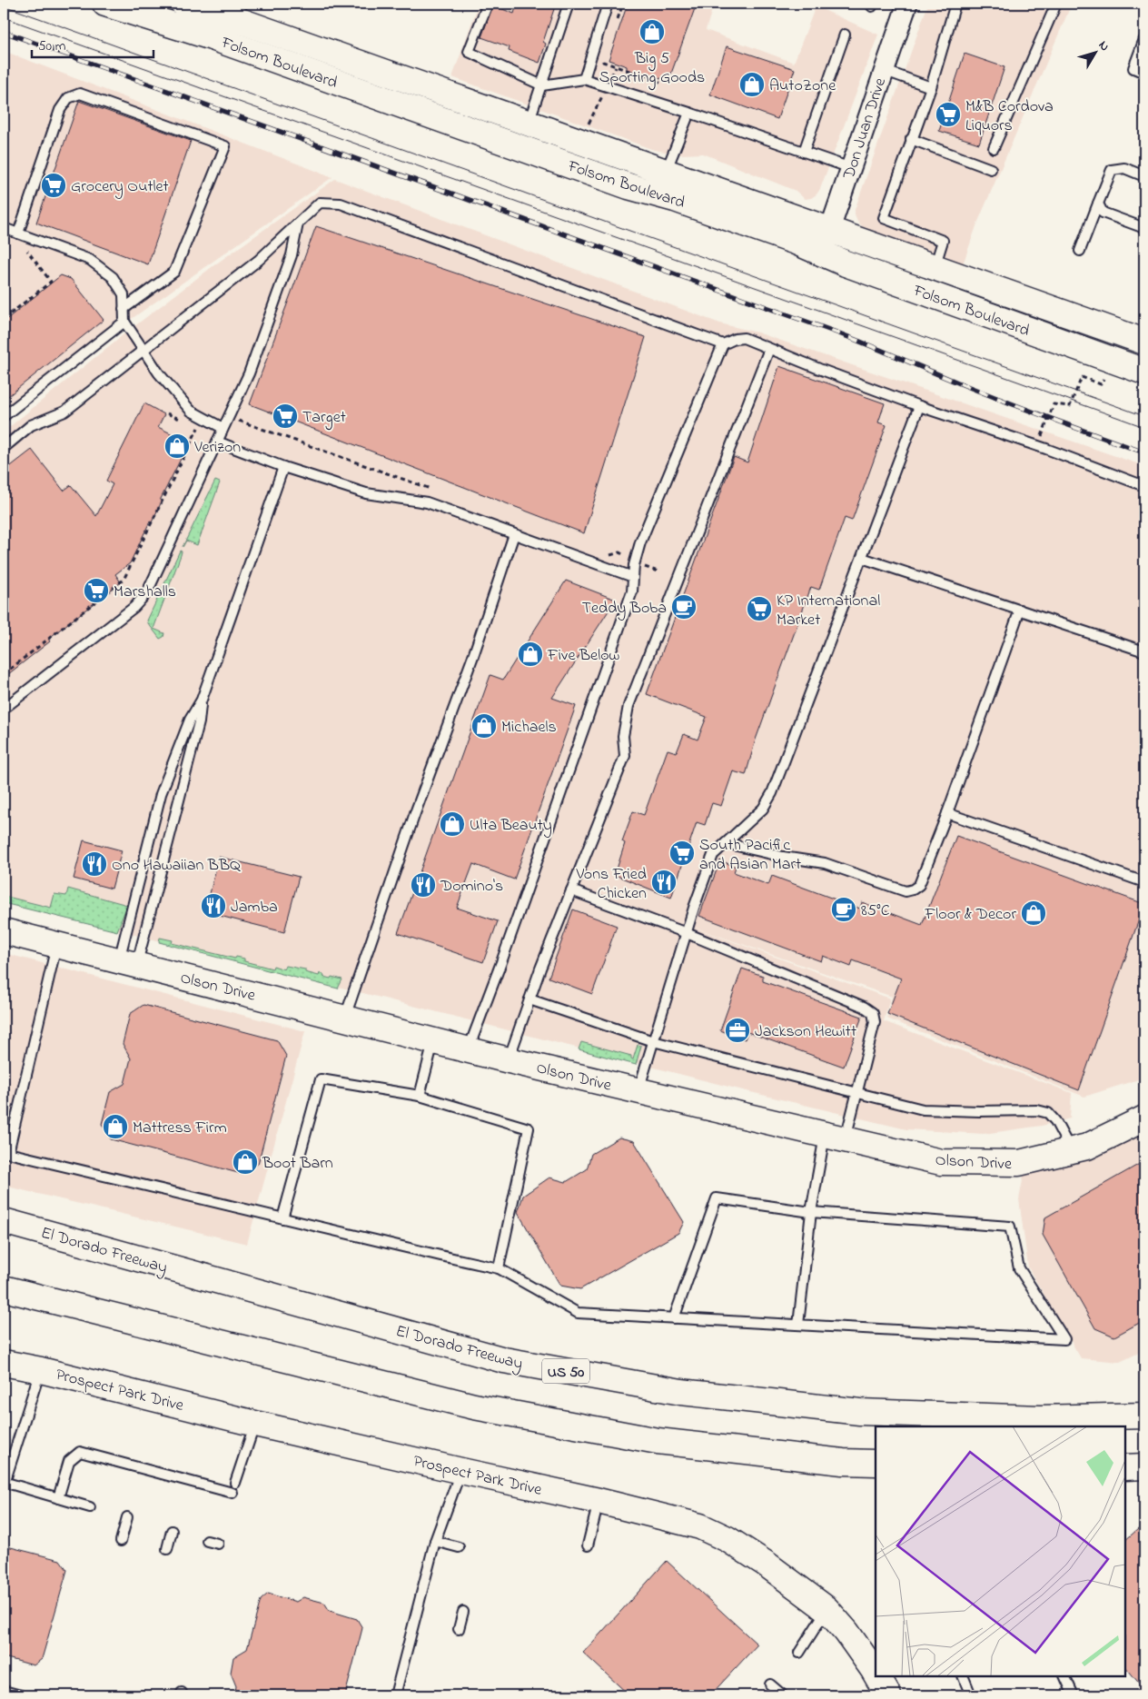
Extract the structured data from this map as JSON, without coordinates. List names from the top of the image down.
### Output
{
  "streets": {
    "main road": [
      "Folsom Boulevard",
      "Olson Drive",
      "El Dorado Freeway",
      "US 50",
      "Prospect Park Drive"
    ],
    "street": ["Don Juan Drive"]
  },
  "crossings": [
    ["Folsom Boulevard", "Don Juan Drive"]
  ],
  "places": {
    "shop": [
      "Big 5 Sporting Goods",
      "AutoZone",
      "Verizon",
      "Five Below",
      "Michaels",
      "Ulta Beauty",
      "Floor & Decor",
      "Mattress Firm",
      "Boot Barn"
    ],
    "supermarket": [
      "M&B Cordova Liquors",
      "Grocery Outlet",
      "Target",
      "Marshalls",
      "KP International Market",
      "South Pacific and Asian Mart"
    ],
    "cafe": ["Teddy Boba", "85°C"],
    "restaurant": [
      "Ono Hawaiian BBQ",
      "Vons Fried Chicken",
      "Domino's",
      "Jamba"
    ],
    "office": ["Jackson Hewitt"]
  },
  "scale_bar": "50 m",
  "north": "top right"
}
